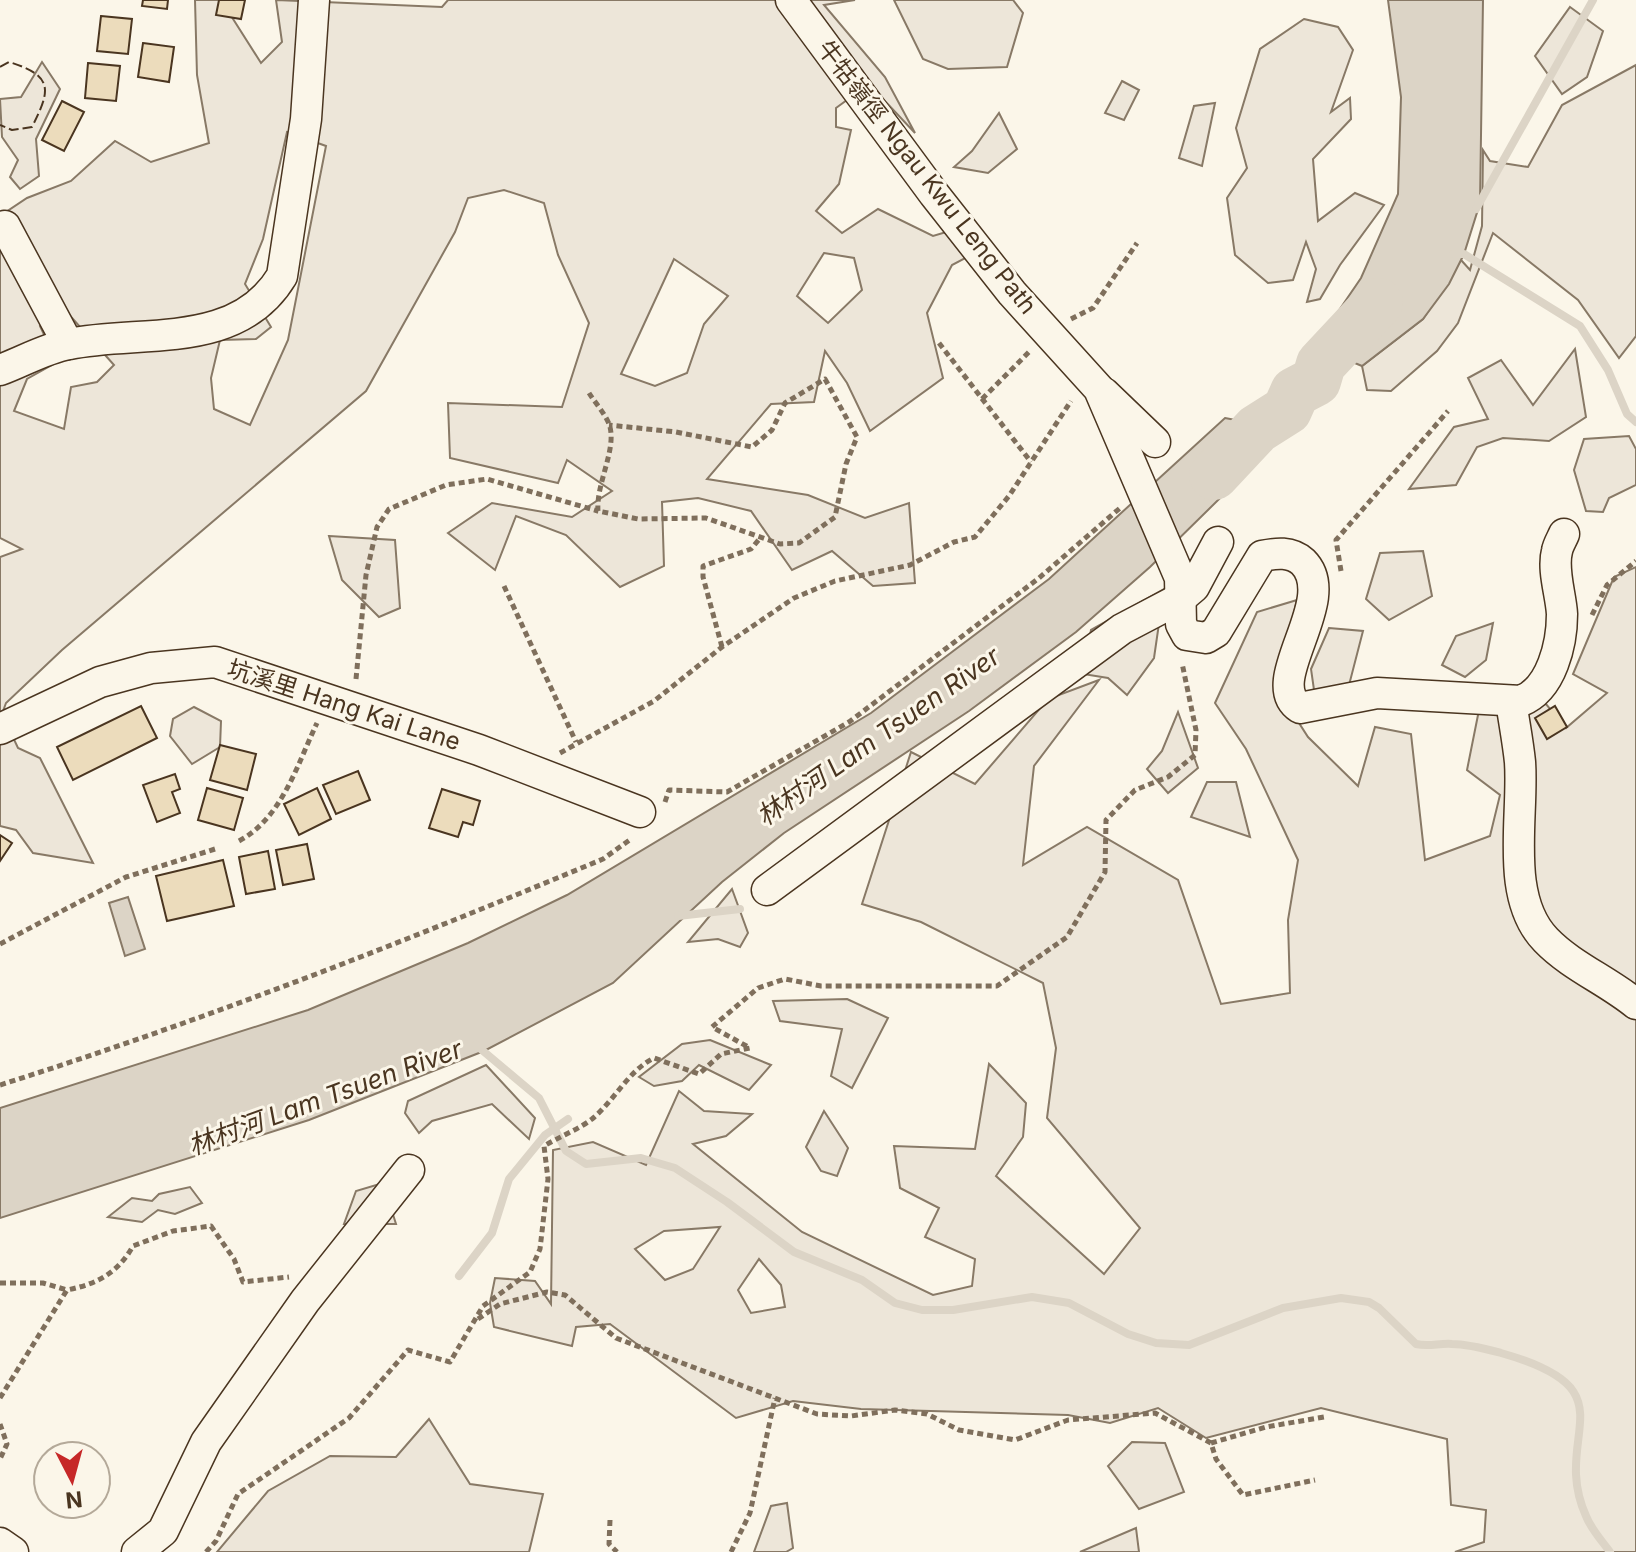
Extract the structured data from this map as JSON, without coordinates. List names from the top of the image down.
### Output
{
  "streets": {
    "street": ["牛牯嶺徑 Ngau Kwu Leng Path", "坑溪里 Hang Kai Lane"]
  },
  "water": ["林村河 Lam Tsuen River"],
  "north": "bottom"
}
